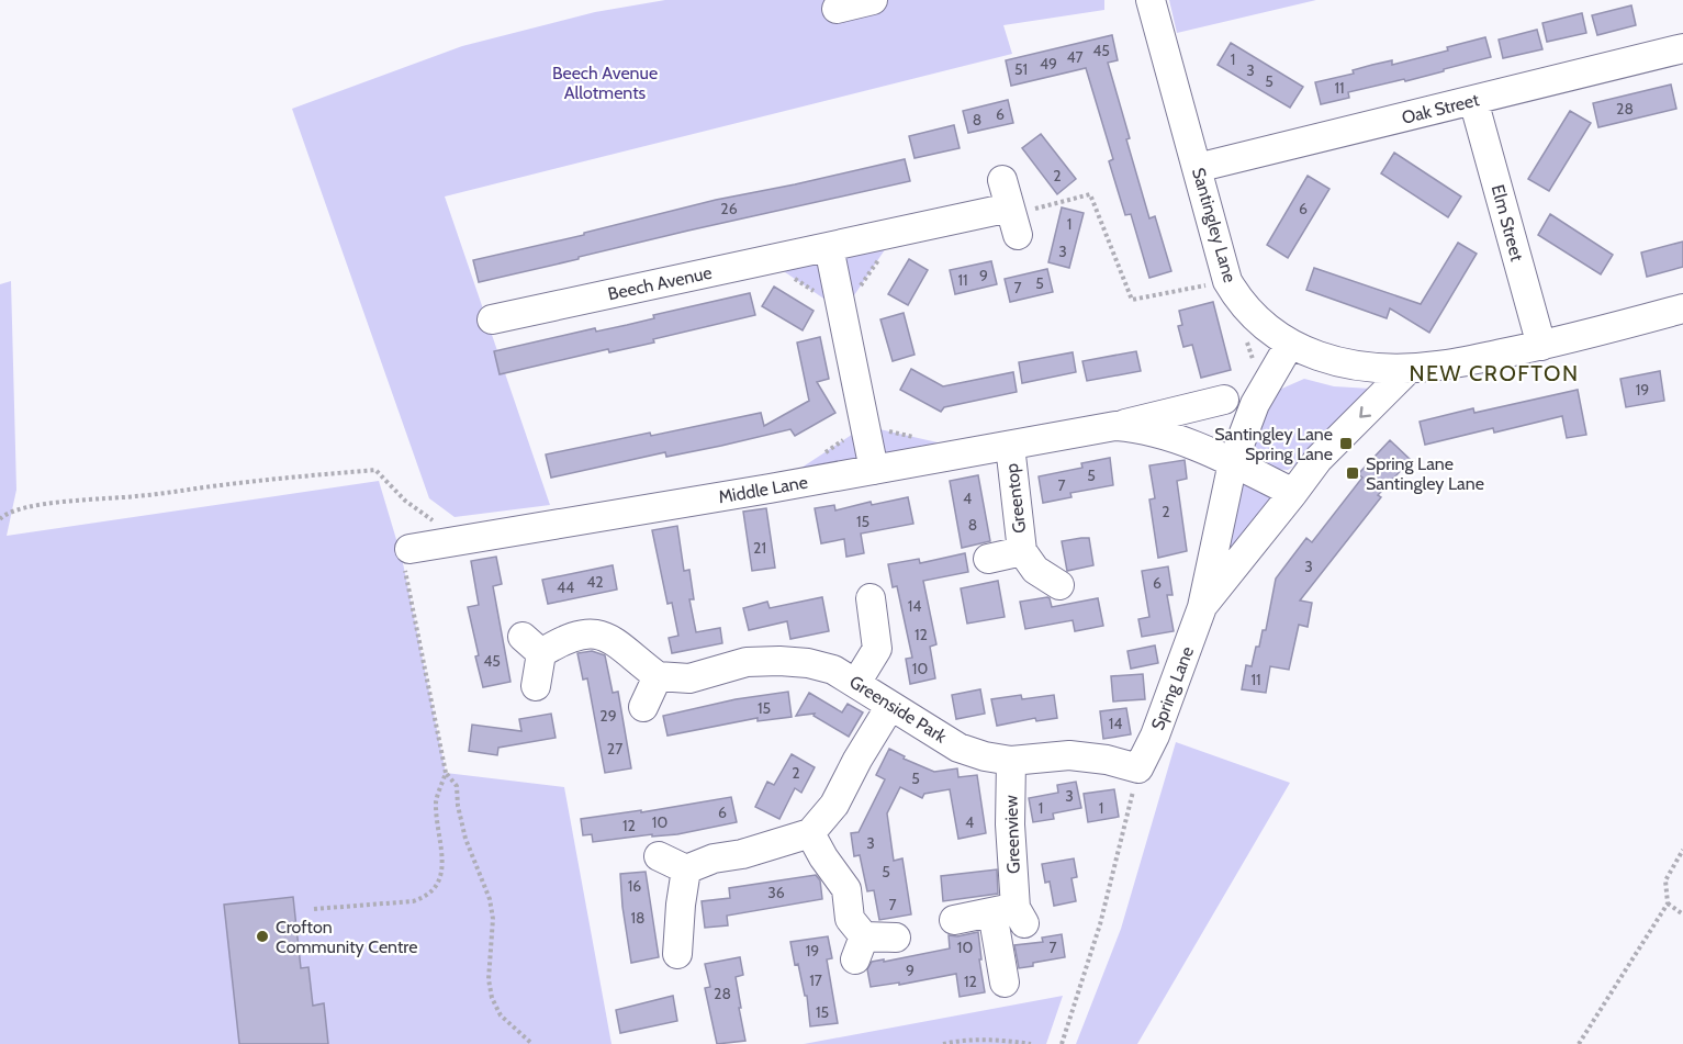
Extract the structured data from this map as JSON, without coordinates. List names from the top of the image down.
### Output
{
  "streets": {
    "street": [
      "Oak Street",
      "Elm Street",
      "Santingley Lane",
      "Beech Avenue",
      "Middle Lane",
      "Greentop",
      "Spring Lane",
      "Greenside Park",
      "Greenview"
    ]
  },
  "crossings": [
    ["Oak Street", "Elm Street"],
    ["Oak Street", "Santingley Lane"],
    ["Elm Street", "Santingley Lane"],
    ["Santingley Lane", "Spring Lane"],
    ["Middle Lane", "Greentop"],
    ["Middle Lane", "Spring Lane"],
    ["Spring Lane", "Greenside Park"],
    ["Greenside Park", "Greenview"]
  ],
  "districts": ["NEW CROFTON"],
  "parks": ["Beech Avenue Allotments"],
  "places": {
    "transit": ["Santingley Lane Spring Lane", "Spring Lane Santingley Lane"],
    "other": ["Crofton Community Centre"]
  },
  "house_numbers": [
    "45",
    "47",
    "1",
    "49",
    "51",
    "3",
    "5",
    "11",
    "28",
    "6",
    "8",
    "2",
    "26",
    "6",
    "1",
    "3",
    "9",
    "11",
    "5",
    "7",
    "19",
    "5",
    "7",
    "4",
    "2",
    "15",
    "8",
    "21",
    "3",
    "42",
    "6",
    "44",
    "14",
    "12",
    "45",
    "10",
    "11",
    "15",
    "29",
    "14",
    "27",
    "2",
    "5",
    "3",
    "1",
    "1",
    "6",
    "10",
    "4",
    "12",
    "3",
    "5",
    "16",
    "36",
    "7",
    "18",
    "10",
    "7",
    "19",
    "9",
    "17",
    "12",
    "28",
    "15"
  ]
}
